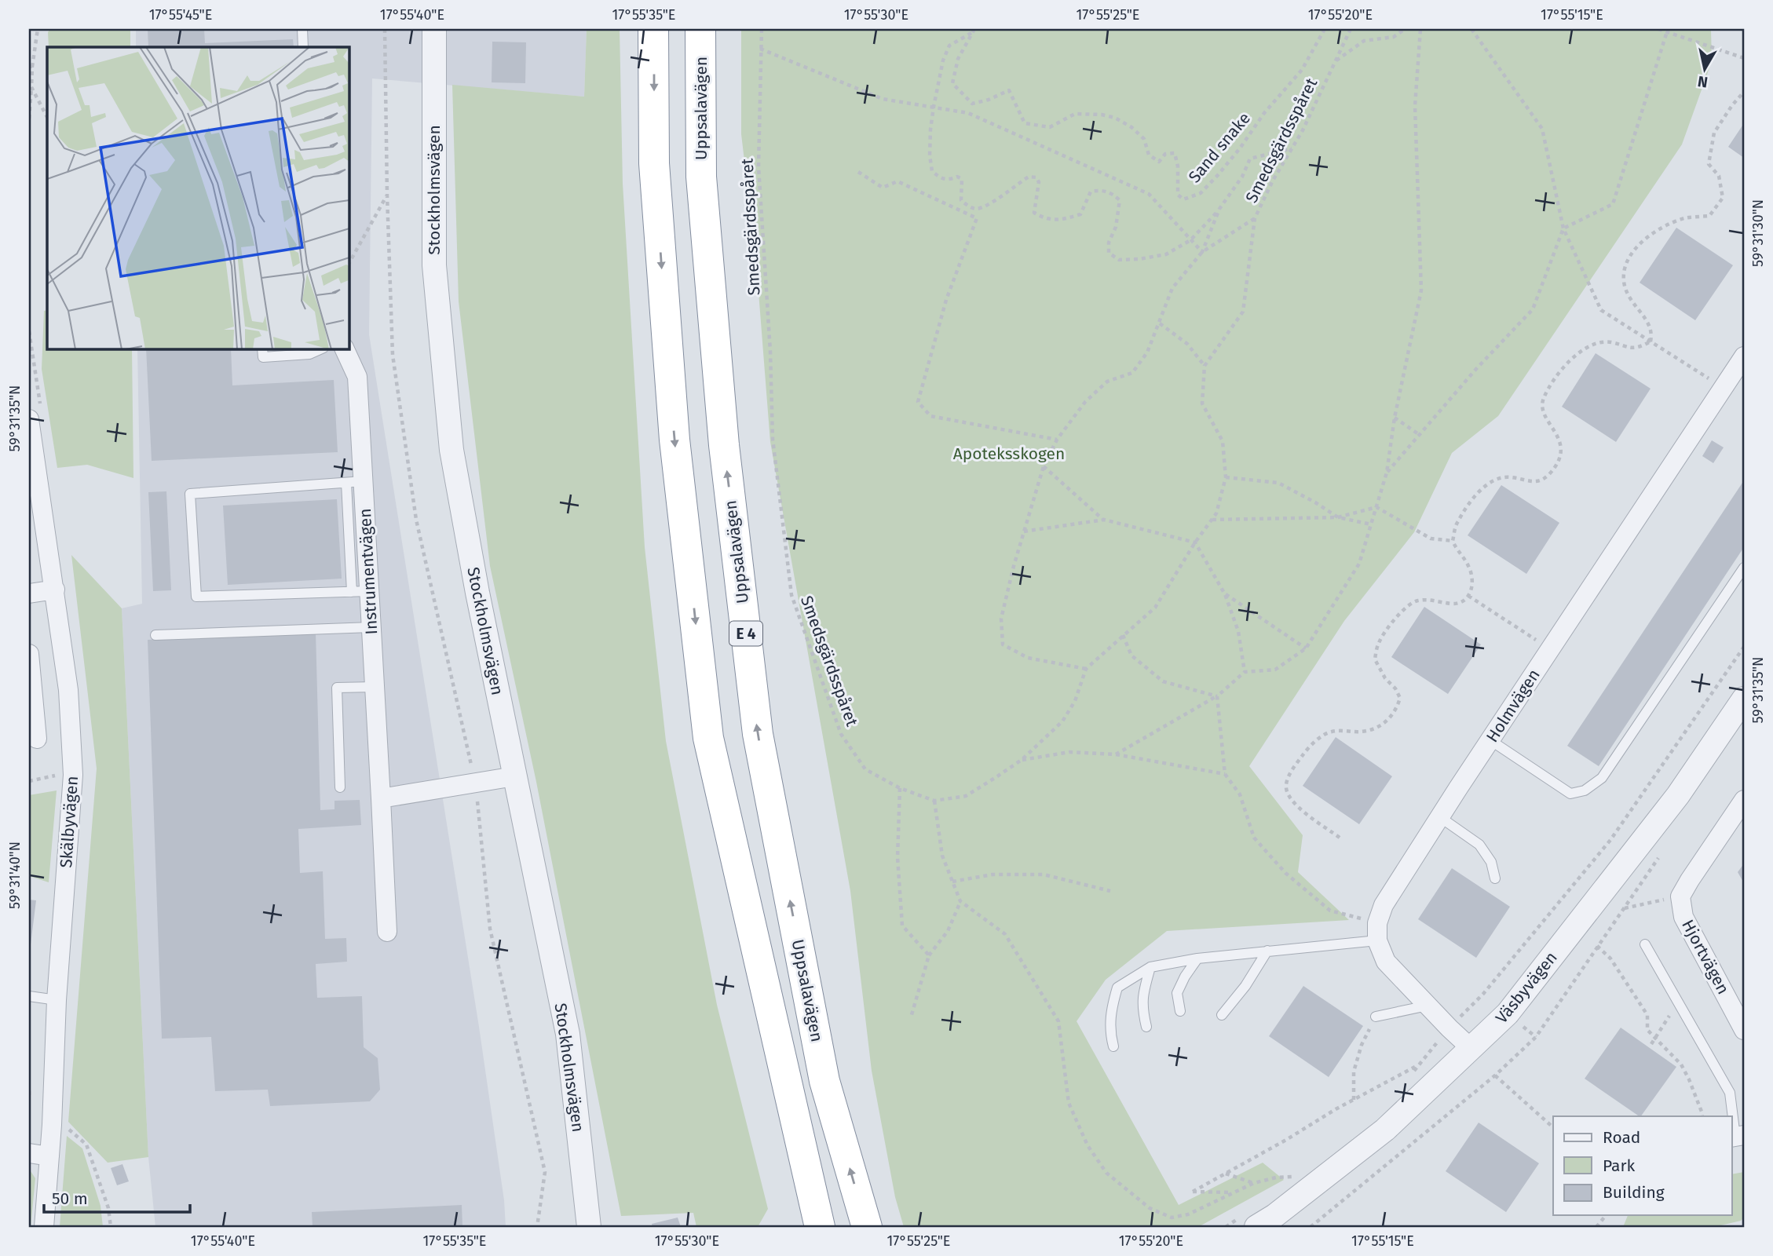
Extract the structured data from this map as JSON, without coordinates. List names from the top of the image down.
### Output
{
  "streets": {
    "highway": ["Uppsalavägen", "E 4"],
    "street": [
      "Stockholmsvägen",
      "Instrumentvägen",
      "Holmvägen",
      "Skälbyvägen",
      "Hjortvägen",
      "Väsbyvägen"
    ],
    "path": ["Smedsgärdsspåret", "Sand snake"]
  },
  "parks": ["Apoteksskogen"],
  "legend": ["Road", "Park", "Building"],
  "scale_bar": "50 m",
  "north": "bottom",
  "coordinates": [
    "17°55'45\"E",
    "17°55'40\"E",
    "17°55'35\"E",
    "17°55'30\"E",
    "17°55'25\"E",
    "17°55'20\"E",
    "17°55'15\"E",
    "59°31'30\"N",
    "59°31'35\"N",
    "59°31'40\"N"
  ]
}
